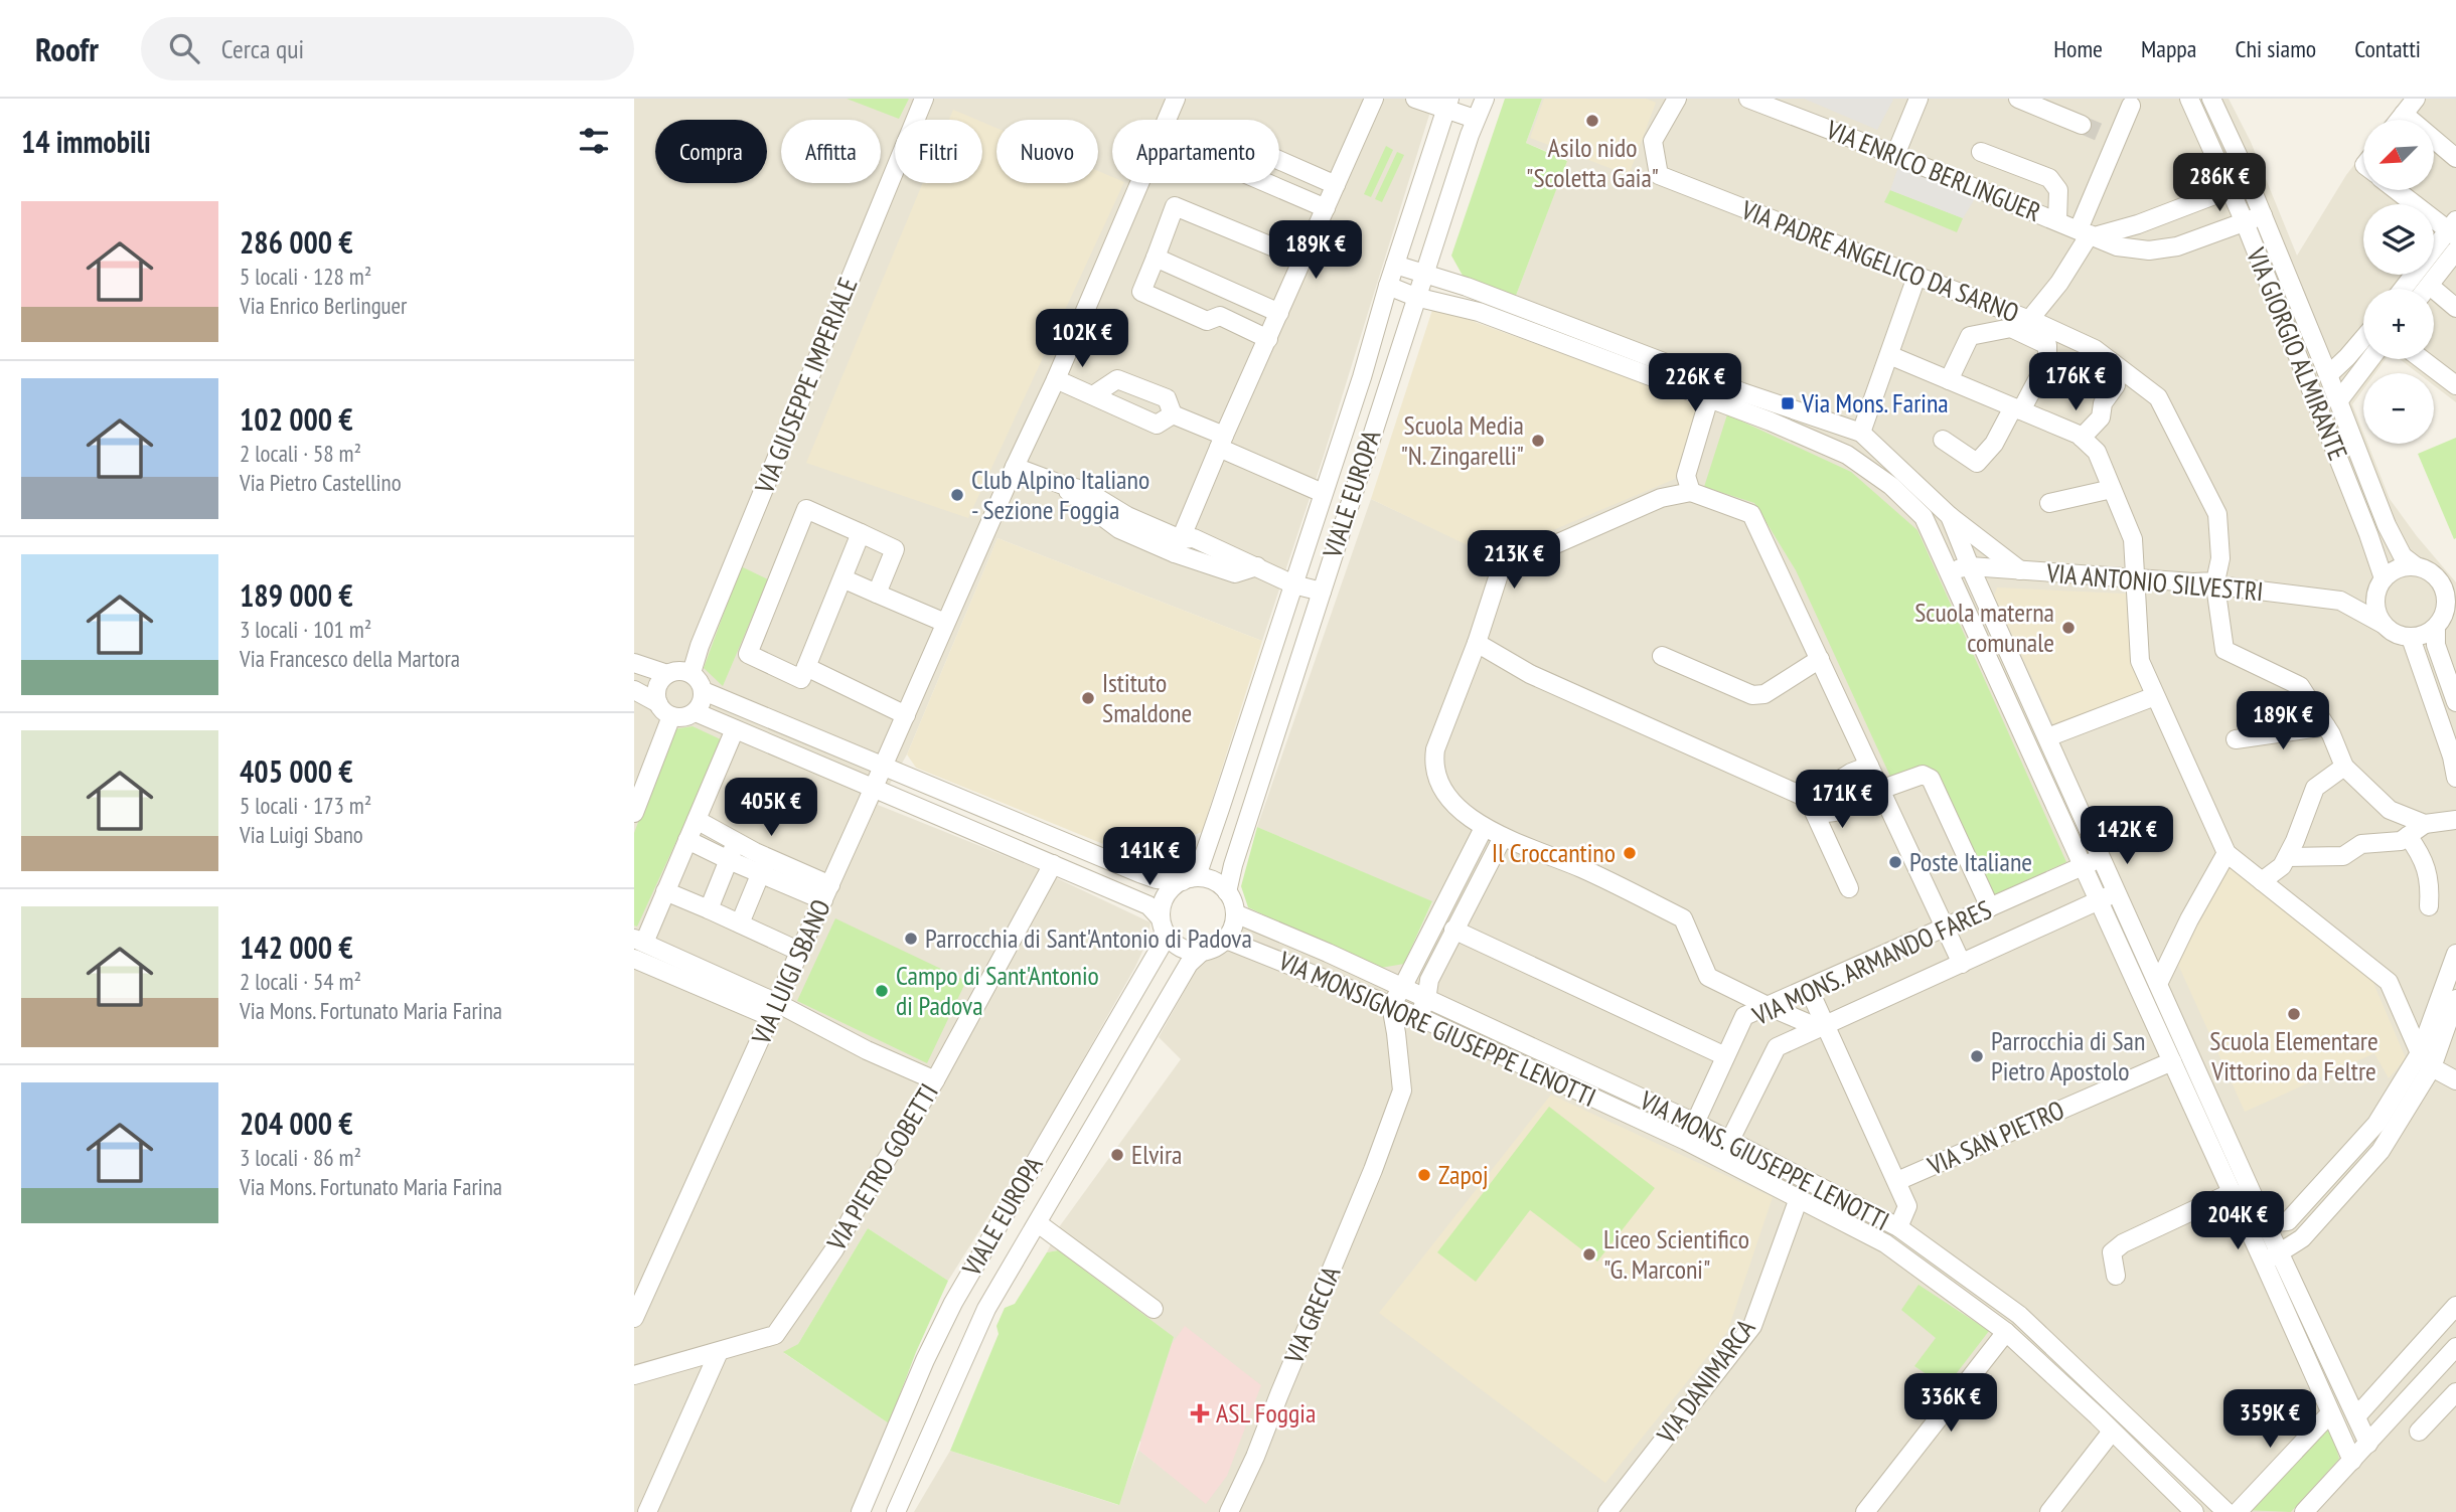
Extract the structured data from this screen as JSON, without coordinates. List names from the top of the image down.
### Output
{
  "streets": {
    "street": [
      "VIA ENRICO BERLINGUER",
      "VIA PADRE ANGELICO DA SARNO",
      "VIA GIORGIO ALMIRANTE",
      "VIA GIUSEPPE IMPERIALE",
      "VIALE EUROPA",
      "VIA ANTONIO SILVESTRI",
      "VIA MONS. ARMANDO FARES",
      "VIA LUIGI SBANO",
      "VIA MONSIGNORE GIUSEPPE LENOTTI",
      "VIA SAN PIETRO",
      "VIA MONS. GIUSEPPE LENOTTI",
      "VIA PIETRO GOBETTI",
      "VIA GRECIA",
      "VIA DANIMARCA"
    ]
  },
  "crossings": [
    ["VIA ENRICO BERLINGUER", "VIA GIORGIO ALMIRANTE"],
    ["VIA PADRE ANGELICO DA SARNO", "VIA ANTONIO SILVESTRI"],
    ["VIA GIORGIO ALMIRANTE", "VIA ANTONIO SILVESTRI"],
    ["VIALE EUROPA", "VIA MONSIGNORE GIUSEPPE LENOTTI"],
    ["VIALE EUROPA", "VIA MONS. GIUSEPPE LENOTTI"],
    ["VIA MONS. ARMANDO FARES", "VIA MONSIGNORE GIUSEPPE LENOTTI"],
    ["VIA MONS. ARMANDO FARES", "VIA MONS. GIUSEPPE LENOTTI"],
    ["VIA MONSIGNORE GIUSEPPE LENOTTI", "VIA MONS. GIUSEPPE LENOTTI"],
    ["VIA MONSIGNORE GIUSEPPE LENOTTI", "VIA GRECIA"],
    ["VIA MONSIGNORE GIUSEPPE LENOTTI", "VIA DANIMARCA"]
  ],
  "places": {
    "other": [
      "Asilo nido \"Scoletta Gaia\"",
      "Scuola Media \"N. Zingarelli\"",
      "Club Alpino Italiano - Sezione Foggia",
      "Scuola materna comunale",
      "Istituto Smaldone",
      "Il Croccantino",
      "Poste Italiane",
      "Parrocchia di Sant'Antonio di Padova",
      "Campo di Sant'Antonio di Padova",
      "Scuola Elementare Vittorino da Feltre",
      "Parrocchia di San Pietro Apostolo",
      "Elvira",
      "Zapoj",
      "Liceo Scientifico \"G. Marconi\""
    ],
    "transit": ["Via Mons. Farina"],
    "health": ["ASL Foggia"]
  },
  "north": "bottom left",
  "page": {
    "header": "Roofr",
    "search": "Cerca qui",
    "nav": [
      "Home",
      "Mappa",
      "Chi siamo",
      "Contatti"
    ],
    "heading": "14 immobili",
    "map_buttons": ["+", "−"],
    "chip": [
      "Compra",
      "Affitta",
      "Filtri",
      "Nuovo",
      "Appartamento"
    ],
    "price": [
      "286K €",
      "189K €",
      "102K €",
      "176K €",
      "226K €",
      "213K €",
      "189K €",
      "171K €",
      "405K €",
      "142K €",
      "141K €",
      "204K €",
      "336K €",
      "359K €"
    ],
    "list": [
      {
        "name": "286 000 €",
        "note": "5 locali · 128 m² · Via Enrico Berlinguer"
      },
      {
        "name": "102 000 €",
        "note": "2 locali · 58 m² · Via Pietro Castellino"
      },
      {
        "name": "189 000 €",
        "note": "3 locali · 101 m² · Via Francesco della Martora"
      },
      {
        "name": "405 000 €",
        "note": "5 locali · 173 m² · Via Luigi Sbano"
      },
      {
        "name": "142 000 €",
        "note": "2 locali · 54 m² · Via Mons. Fortunato Maria Farina"
      },
      {
        "name": "204 000 €",
        "note": "3 locali · 86 m² · Via Mons. Fortunato Maria Farina"
      }
    ]
  }
}
